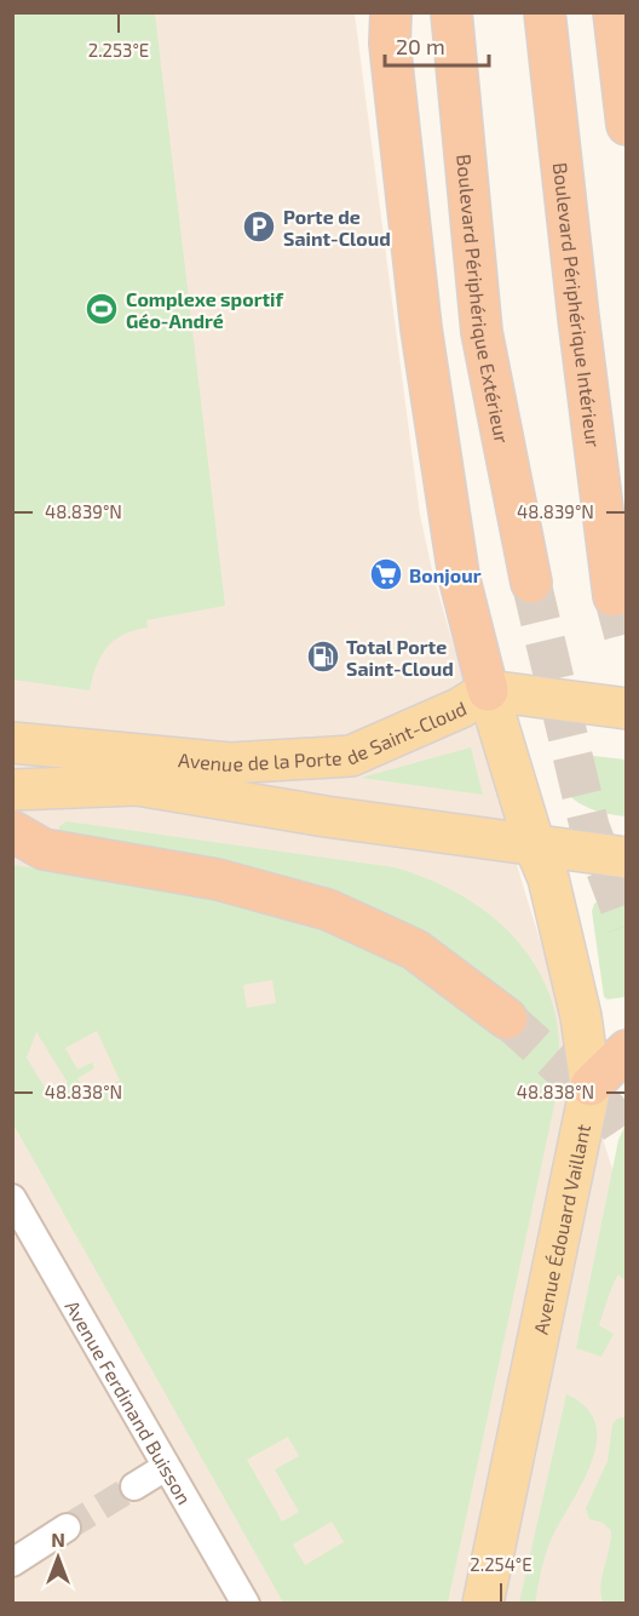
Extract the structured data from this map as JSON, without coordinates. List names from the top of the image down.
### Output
{
  "streets": {
    "highway": ["Boulevard Périphérique Extérieur", "Boulevard Périphérique Intérieur"],
    "main road": ["Avenue de la Porte de Saint-Cloud", "Avenue Édouard Vaillant"],
    "street": ["Avenue Ferdinand Buisson"]
  },
  "crossings": [
    ["Avenue de la Porte de Saint-Cloud", "Avenue Édouard Vaillant"]
  ],
  "places": {
    "parking": ["Porte de Saint-Cloud"],
    "sports": ["Complexe sportif Géo-André"],
    "supermarket": ["Bonjour"],
    "fuel station": ["Total Porte Saint-Cloud"]
  },
  "scale_bar": "20 m",
  "north": "top",
  "coordinates": [
    "2.253°E",
    "48.839°N",
    "48.838°N",
    "2.254°E"
  ]
}
